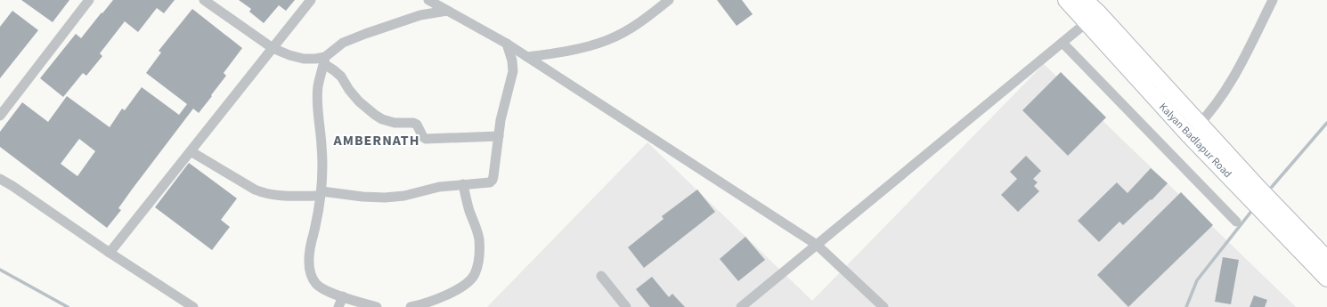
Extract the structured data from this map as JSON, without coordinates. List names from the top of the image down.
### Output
{
  "streets": {
    "main road": ["Kalyan Badlapur Road"]
  },
  "districts": ["AMBERNATH"]
}
